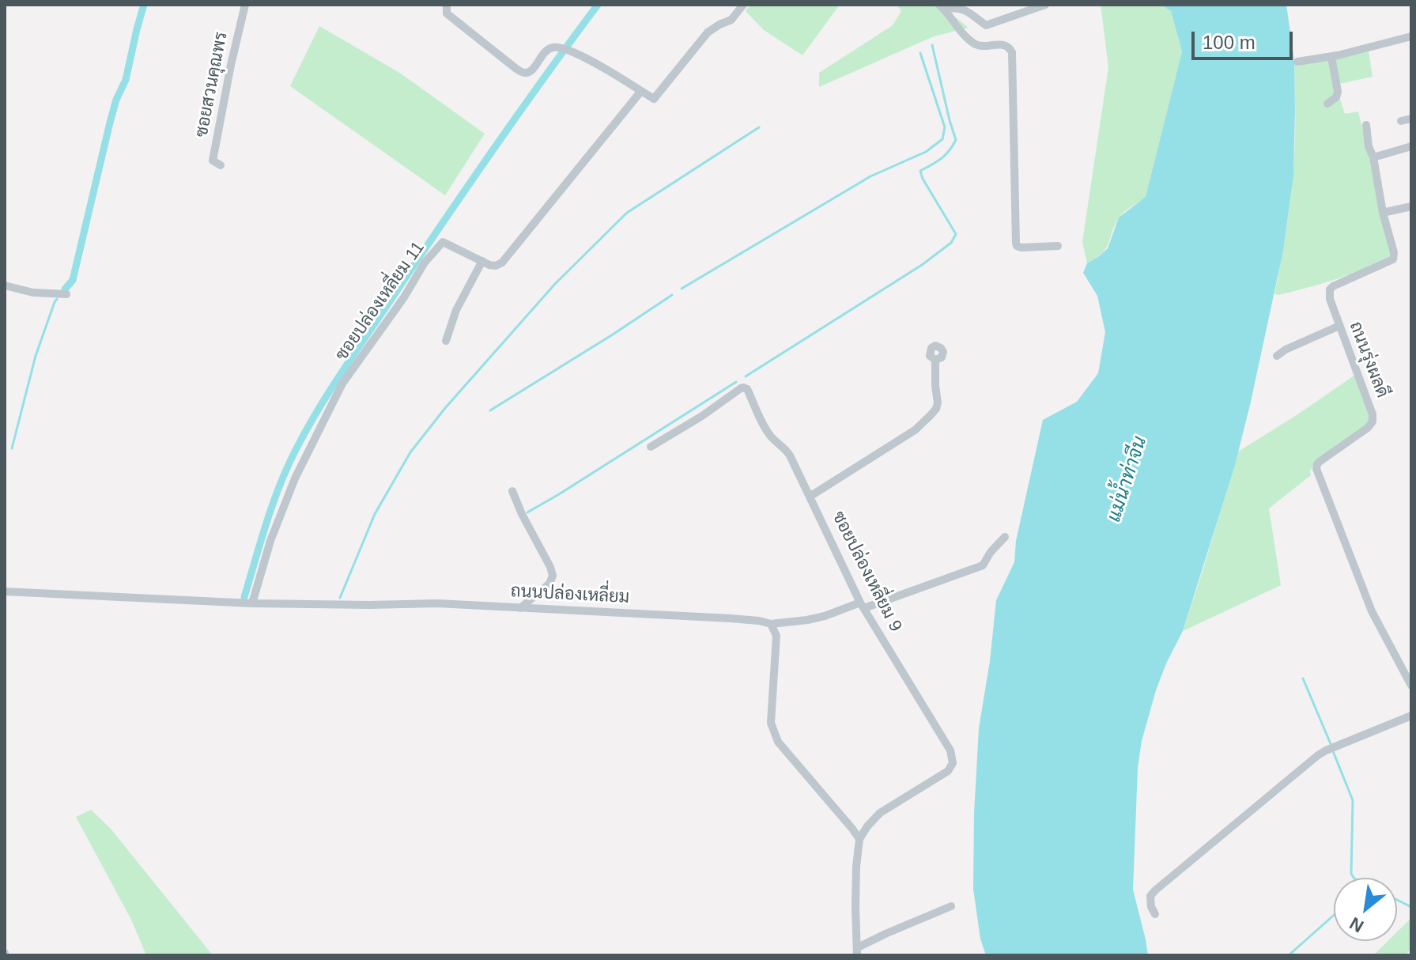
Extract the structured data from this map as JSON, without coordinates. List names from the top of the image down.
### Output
{
  "streets": {
    "street": [
      "ซอยสวนคุณพร",
      "ซอยปล่องเหลี่ยม 11",
      "ถนนรุ่งผลดี",
      "ซอยปล่องเหลี่ยม 9",
      "ถนนปล่องเหลี่ยม"
    ]
  },
  "crossings": [
    ["ซอยปล่องเหลี่ยม 11", "ถนนปล่องเหลี่ยม"],
    ["ซอยปล่องเหลี่ยม 9", "ถนนปล่องเหลี่ยม"]
  ],
  "water": ["แม่น้ำท่าจีน"],
  "scale_bar": "100 m",
  "north": "bottom left"
}
